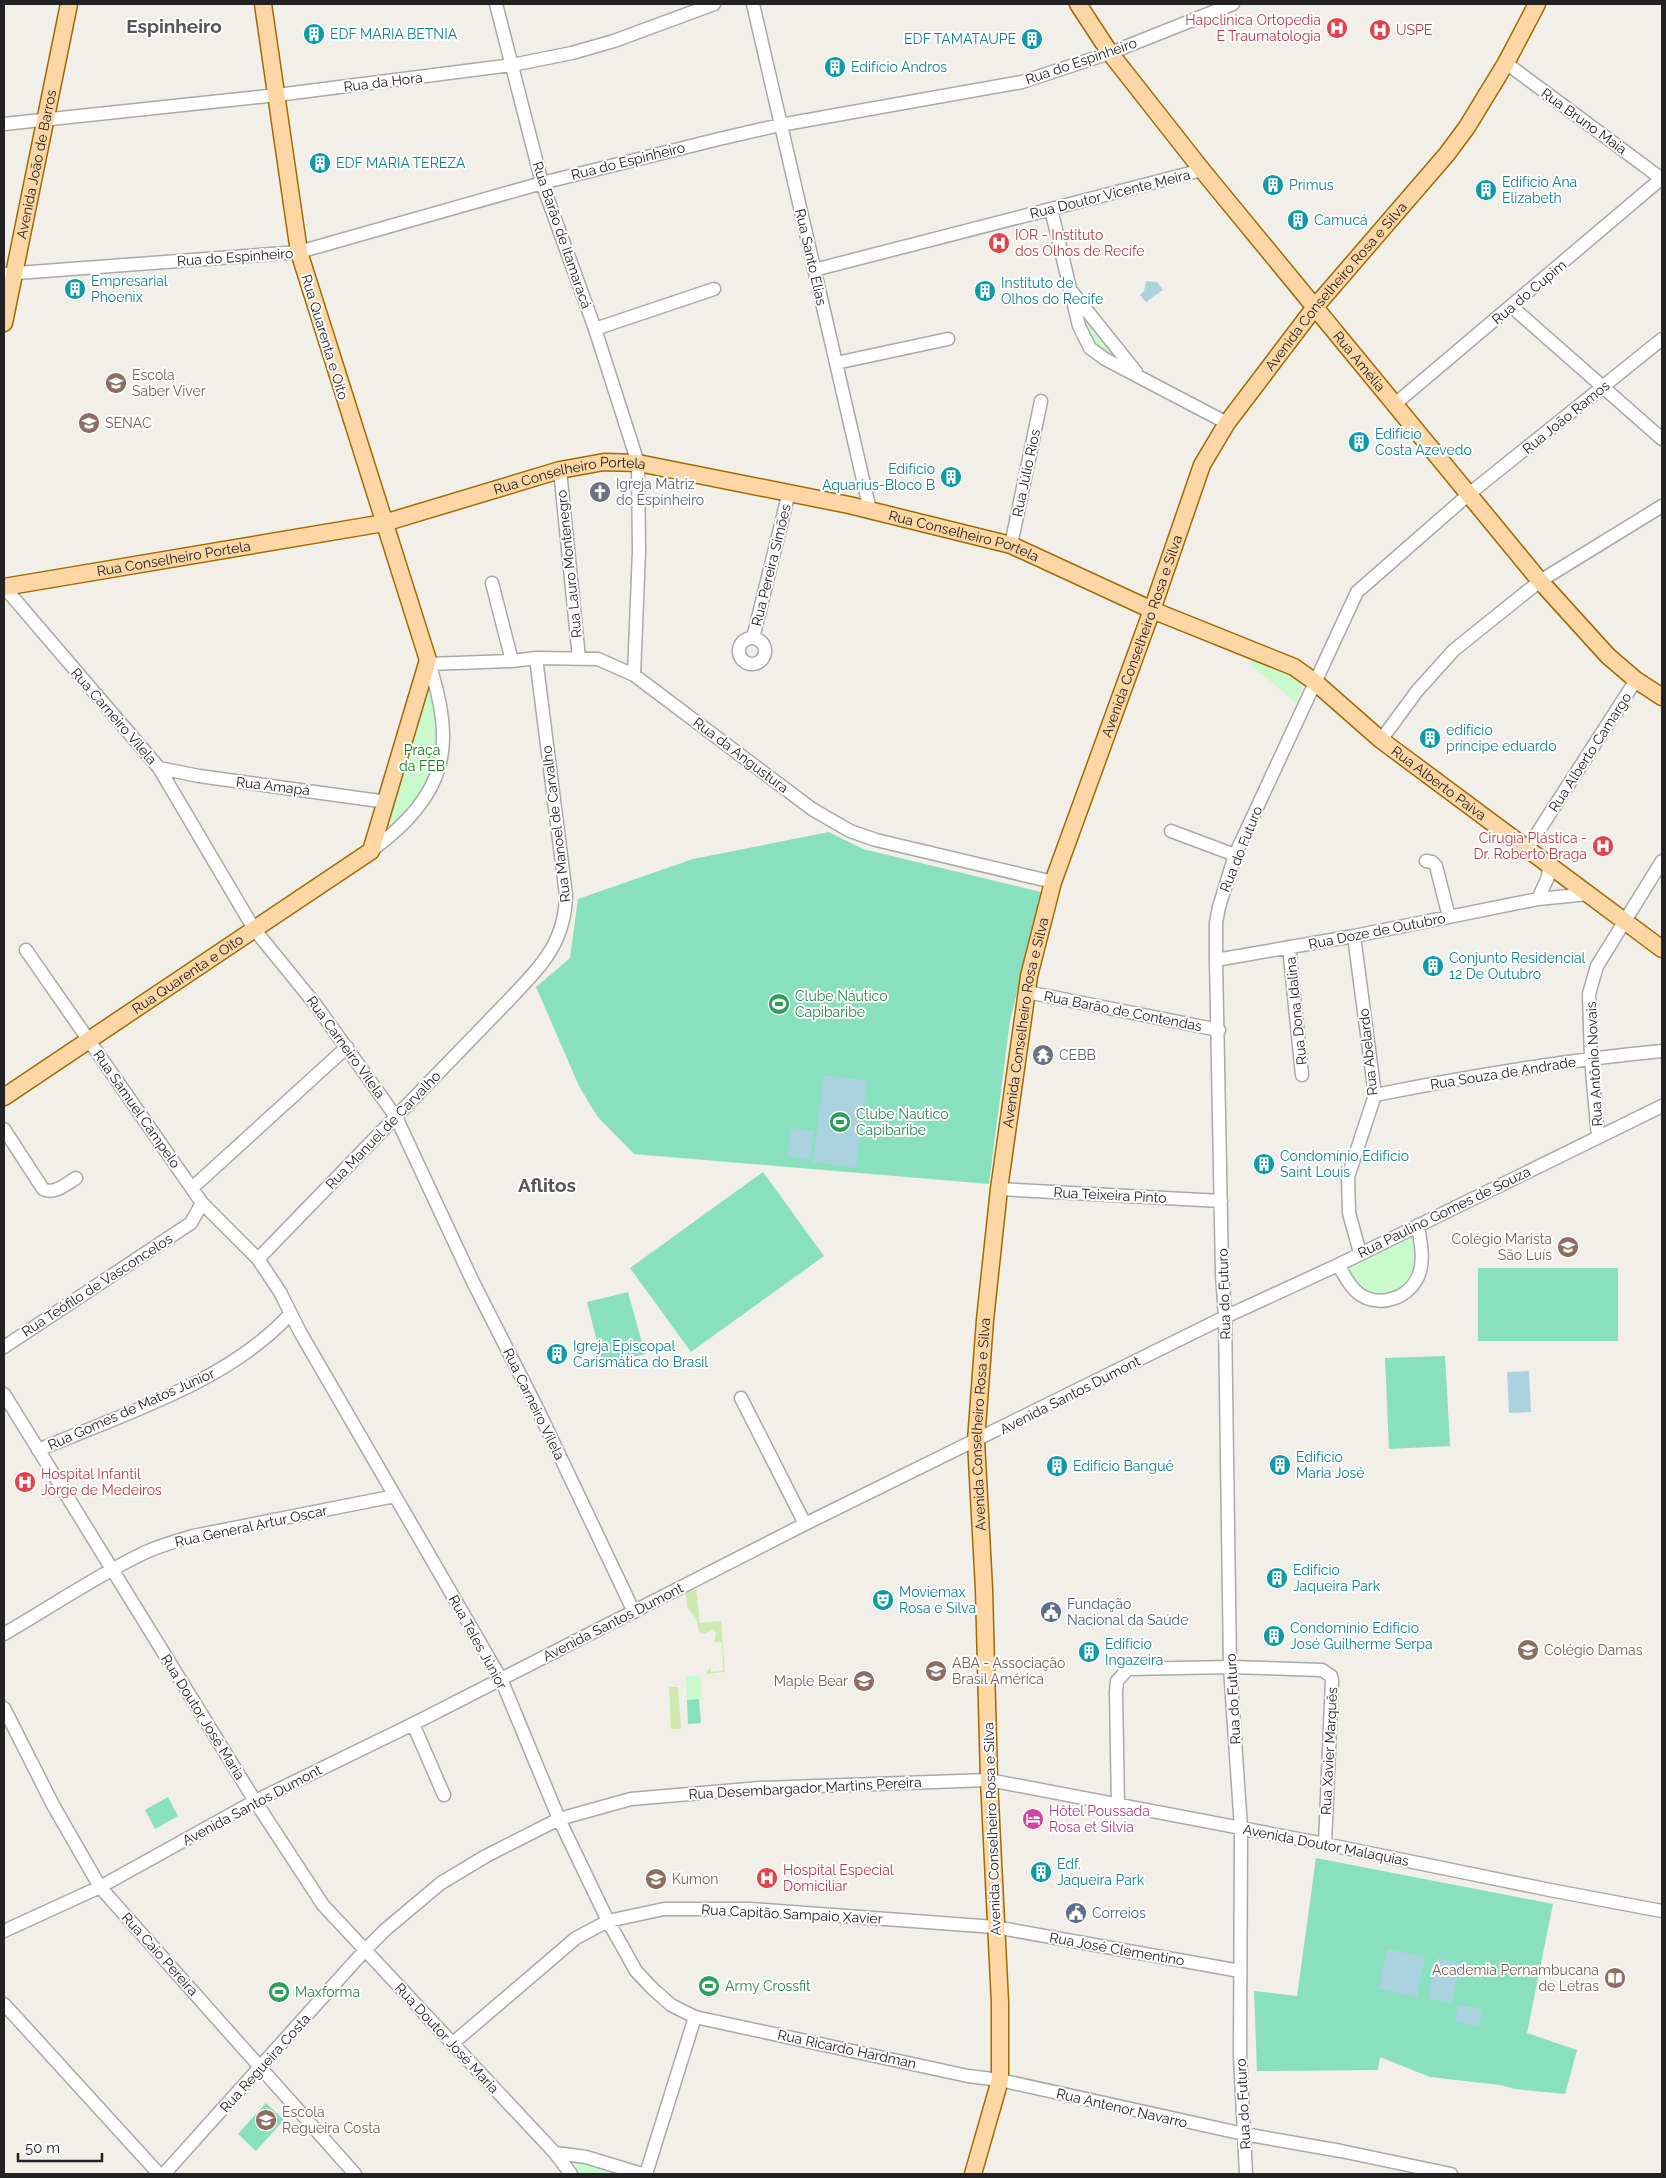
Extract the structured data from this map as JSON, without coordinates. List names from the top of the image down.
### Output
{
  "streets": {
    "main road": [
      "Avenida João de Barros",
      "Avenida Conselheiro Rosa e Silva",
      "Rua Quarenta e Oito",
      "Rua Amélia",
      "Rua Conselheiro Portela",
      "Rua Alberto Paiva"
    ],
    "street": [
      "Rua do Espinheiro",
      "Rua da Hora",
      "Rua Bruno Maia",
      "Rua Doutor Vicente Meira",
      "Rua Barão de Itamaracá",
      "Rua Santo Elias",
      "Rua do Cupim",
      "Rua João Ramos",
      "Rua Júlio Rios",
      "Rua Lauro Montenegro",
      "Rua Pereira Simões",
      "Rua Carneiro Vilela",
      "Rua Alberto Camargo",
      "Rua da Angustura",
      "Rua Amapá",
      "Rua Manoel de Carvalho",
      "Rua do Futuro",
      "Rua Doze de Outubro",
      "Rua Barão de Contendas",
      "Rua Dona Idalina",
      "Rua Abelardo",
      "Rua Antônio Novais",
      "Rua Souza de Andrade",
      "Rua Samuel Campelo",
      "Rua Manuel de Carvalho",
      "Rua Teixeira Pinto",
      "Rua Paulino Gomes de Souza",
      "Rua Teófilo de Vasconcelos",
      "Avenida Santos Dumont",
      "Rua Gomes de Matos Júnior",
      "Rua General Artur Oscar",
      "Rua Teles Júnior",
      "Rua Doutor José Maria",
      "Rua Xavier Marquês",
      "Rua Desembargador Martins Pereira",
      "Avenida Doutor Malaquias",
      "Rua Capitão Sampaio Xavier",
      "Rua José Clementino",
      "Rua Caio Pereira",
      "Rua Ricardo Hardman",
      "Rua Regueira Costa",
      "Rua Antenor Navarro"
    ]
  },
  "crossings": [
    ["Rua do Espinheiro", "Avenida João de Barros"],
    ["Rua do Espinheiro", "Rua Barão de Itamaracá"],
    ["Rua do Espinheiro", "Rua Santo Elias"],
    ["Rua do Espinheiro", "Rua Quarenta e Oito"],
    ["Rua do Espinheiro", "Rua Amélia"],
    ["Rua da Hora", "Avenida João de Barros"],
    ["Rua da Hora", "Rua Barão de Itamaracá"],
    ["Rua da Hora", "Rua Quarenta e Oito"],
    ["Rua Bruno Maia", "Avenida Conselheiro Rosa e Silva"],
    ["Rua Bruno Maia", "Rua do Cupim"],
    ["Rua Doutor Vicente Meira", "Rua Santo Elias"],
    ["Rua Doutor Vicente Meira", "Rua Amélia"],
    ["Rua Barão de Itamaracá", "Rua Conselheiro Portela"],
    ["Rua Barão de Itamaracá", "Rua da Angustura"],
    ["Rua Santo Elias", "Rua Conselheiro Portela"],
    ["Avenida Conselheiro Rosa e Silva", "Rua Amélia"],
    ["Avenida Conselheiro Rosa e Silva", "Rua Conselheiro Portela"],
    ["Avenida Conselheiro Rosa e Silva", "Rua da Angustura"],
    ["Avenida Conselheiro Rosa e Silva", "Rua Barão de Contendas"],
    ["Avenida Conselheiro Rosa e Silva", "Rua Teixeira Pinto"],
    ["Avenida Conselheiro Rosa e Silva", "Avenida Santos Dumont"],
    ["Avenida Conselheiro Rosa e Silva", "Rua Desembargador Martins Pereira"],
    ["Avenida Conselheiro Rosa e Silva", "Avenida Doutor Malaquias"],
    ["Avenida Conselheiro Rosa e Silva", "Rua Capitão Sampaio Xavier"],
    ["Avenida Conselheiro Rosa e Silva", "Rua José Clementino"],
    ["Avenida Conselheiro Rosa e Silva", "Rua Ricardo Hardman"],
    ["Avenida Conselheiro Rosa e Silva", "Rua Antenor Navarro"],
    ["Rua do Cupim", "Rua Amélia"],
    ["Rua Quarenta e Oito", "Rua Conselheiro Portela"],
    ["Rua Quarenta e Oito", "Rua Carneiro Vilela"],
    ["Rua Quarenta e Oito", "Rua da Angustura"],
    ["Rua Quarenta e Oito", "Rua Samuel Campelo"],
    ["Rua Amélia", "Rua João Ramos"],
    ["Rua Amélia", "Rua Alberto Camargo"],
    ["Rua Amélia", "Rua do Futuro"],
    ["Rua João Ramos", "Rua do Futuro"],
    ["Rua Júlio Rios", "Rua Conselheiro Portela"],
    ["Rua Conselheiro Portela", "Rua Lauro Montenegro"],
    ["Rua Conselheiro Portela", "Rua Pereira Simões"],
    ["Rua Conselheiro Portela", "Rua Carneiro Vilela"],
    ["Rua Conselheiro Portela", "Rua Alberto Paiva"],
    ["Rua Conselheiro Portela", "Rua do Futuro"],
    ["Rua Lauro Montenegro", "Rua da Angustura"],
    ["Rua Carneiro Vilela", "Rua Amapá"],
    ["Rua Carneiro Vilela", "Rua Manuel de Carvalho"],
    ["Rua Carneiro Vilela", "Avenida Santos Dumont"],
    ["Rua Alberto Camargo", "Rua Alberto Paiva"],
    ["Rua da Angustura", "Rua Manoel de Carvalho"],
    ["Rua Alberto Paiva", "Rua do Futuro"],
    ["Rua Alberto Paiva", "Rua Doze de Outubro"],
    ["Rua Alberto Paiva", "Rua Antônio Novais"],
    ["Rua Manoel de Carvalho", "Rua Manuel de Carvalho"],
    ["Rua do Futuro", "Rua Doze de Outubro"],
    ["Rua do Futuro", "Rua Barão de Contendas"],
    ["Rua do Futuro", "Rua Teixeira Pinto"],
    ["Rua do Futuro", "Rua Paulino Gomes de Souza"],
    ["Rua do Futuro", "Avenida Santos Dumont"],
    ["Rua do Futuro", "Rua Xavier Marquês"],
    ["Rua do Futuro", "Avenida Doutor Malaquias"],
    ["Rua do Futuro", "Rua José Clementino"],
    ["Rua do Futuro", "Rua Antenor Navarro"],
    ["Rua Doze de Outubro", "Rua Dona Idalina"],
    ["Rua Doze de Outubro", "Rua Abelardo"],
    ["Rua Abelardo", "Rua Souza de Andrade"],
    ["Rua Abelardo", "Rua Paulino Gomes de Souza"],
    ["Rua Antônio Novais", "Rua Souza de Andrade"],
    ["Rua Antônio Novais", "Rua Paulino Gomes de Souza"],
    ["Rua Samuel Campelo", "Rua Manuel de Carvalho"],
    ["Rua Samuel Campelo", "Rua Teófilo de Vasconcelos"],
    ["Rua Samuel Campelo", "Rua Teles Júnior"],
    ["Rua Manuel de Carvalho", "Rua Teles Júnior"],
    ["Rua Paulino Gomes de Souza", "Avenida Santos Dumont"],
    ["Avenida Santos Dumont", "Rua Teles Júnior"],
    ["Avenida Santos Dumont", "Rua Doutor José Maria"],
    ["Avenida Santos Dumont", "Rua Caio Pereira"],
    ["Rua Gomes de Matos Júnior", "Rua Teles Júnior"],
    ["Rua Gomes de Matos Júnior", "Rua Doutor José Maria"],
    ["Rua General Artur Oscar", "Rua Teles Júnior"],
    ["Rua General Artur Oscar", "Rua Doutor José Maria"],
    ["Rua Teles Júnior", "Rua Desembargador Martins Pereira"],
    ["Rua Teles Júnior", "Rua Capitão Sampaio Xavier"],
    ["Rua Teles Júnior", "Rua Ricardo Hardman"],
    ["Rua Doutor José Maria", "Rua Desembargador Martins Pereira"],
    ["Rua Doutor José Maria", "Rua Capitão Sampaio Xavier"],
    ["Rua Doutor José Maria", "Rua Regueira Costa"],
    ["Rua Xavier Marquês", "Avenida Doutor Malaquias"],
    ["Rua Desembargador Martins Pereira", "Avenida Doutor Malaquias"],
    ["Rua Desembargador Martins Pereira", "Rua Regueira Costa"],
    ["Rua Capitão Sampaio Xavier", "Rua José Clementino"],
    ["Rua Caio Pereira", "Rua Regueira Costa"],
    ["Rua Ricardo Hardman", "Rua Antenor Navarro"]
  ],
  "districts": ["Espinheiro", "Aflitos"],
  "parks": ["Praça da FEB"],
  "places": {
    "hospital": [
      "Hapclinica Ortopedia E Traumatologia",
      "USPE",
      "IOR - Instituto dos Olhos de Recife",
      "Cirugia Plástica - Dr. Roberto Braga",
      "Hospital Infantil Jorge de Medeiros",
      "Hospital Especial Domiciliar"
    ],
    "building": [
      "EDF MARIA BETNIA",
      "EDF TAMATAUPE",
      "Edifício Andros",
      "EDF MARIA TEREZA",
      "Primus",
      "Edifício Ana Elizabeth",
      "Camucá",
      "Empresarial Phoenix",
      "Instituto de Olhos do Recife",
      "Edifício Costa Azevedo",
      "Edifício Aquarius-Bloco B",
      "edifício príncipe eduardo",
      "Conjunto Residencial 12 De Outubro",
      "Condomínio Edifício Saint Louis",
      "Igreja Episcopal Carismática do Brasil",
      "Edifício Maria José",
      "Edifício Banguê",
      "Edifício Jaqueira Park",
      "Condomínio Edifício José Guilherme Serpa",
      "Edifício Ingazeira",
      "Edf. Jaqueira Park"
    ],
    "school or university": [
      "Escola Saber Viver",
      "SENAC",
      "Colégio Marista São Luís",
      "Colégio Damas",
      "ABA - Associação Brasil América",
      "Maple Bear",
      "Kumon",
      "Escola Regueira Costa"
    ],
    "church": ["Igreja Matriz do Espinheiro"],
    "sports": [
      "Clube Náutico Capibaribe",
      "Clube Nautico Capibaribe",
      "Army Crossfit",
      "Maxforma"
    ],
    "temple": ["CEBB"],
    "theatre": ["Moviemax Rosa e Silva"],
    "public building": ["Fundação Nacional da Saúde", "Correios"],
    "hotel": ["Hôtel Poussada Rosa et Silvia"],
    "library": ["Academia Pernambucana de Letras"]
  },
  "scale_bar": "50 m"
}
